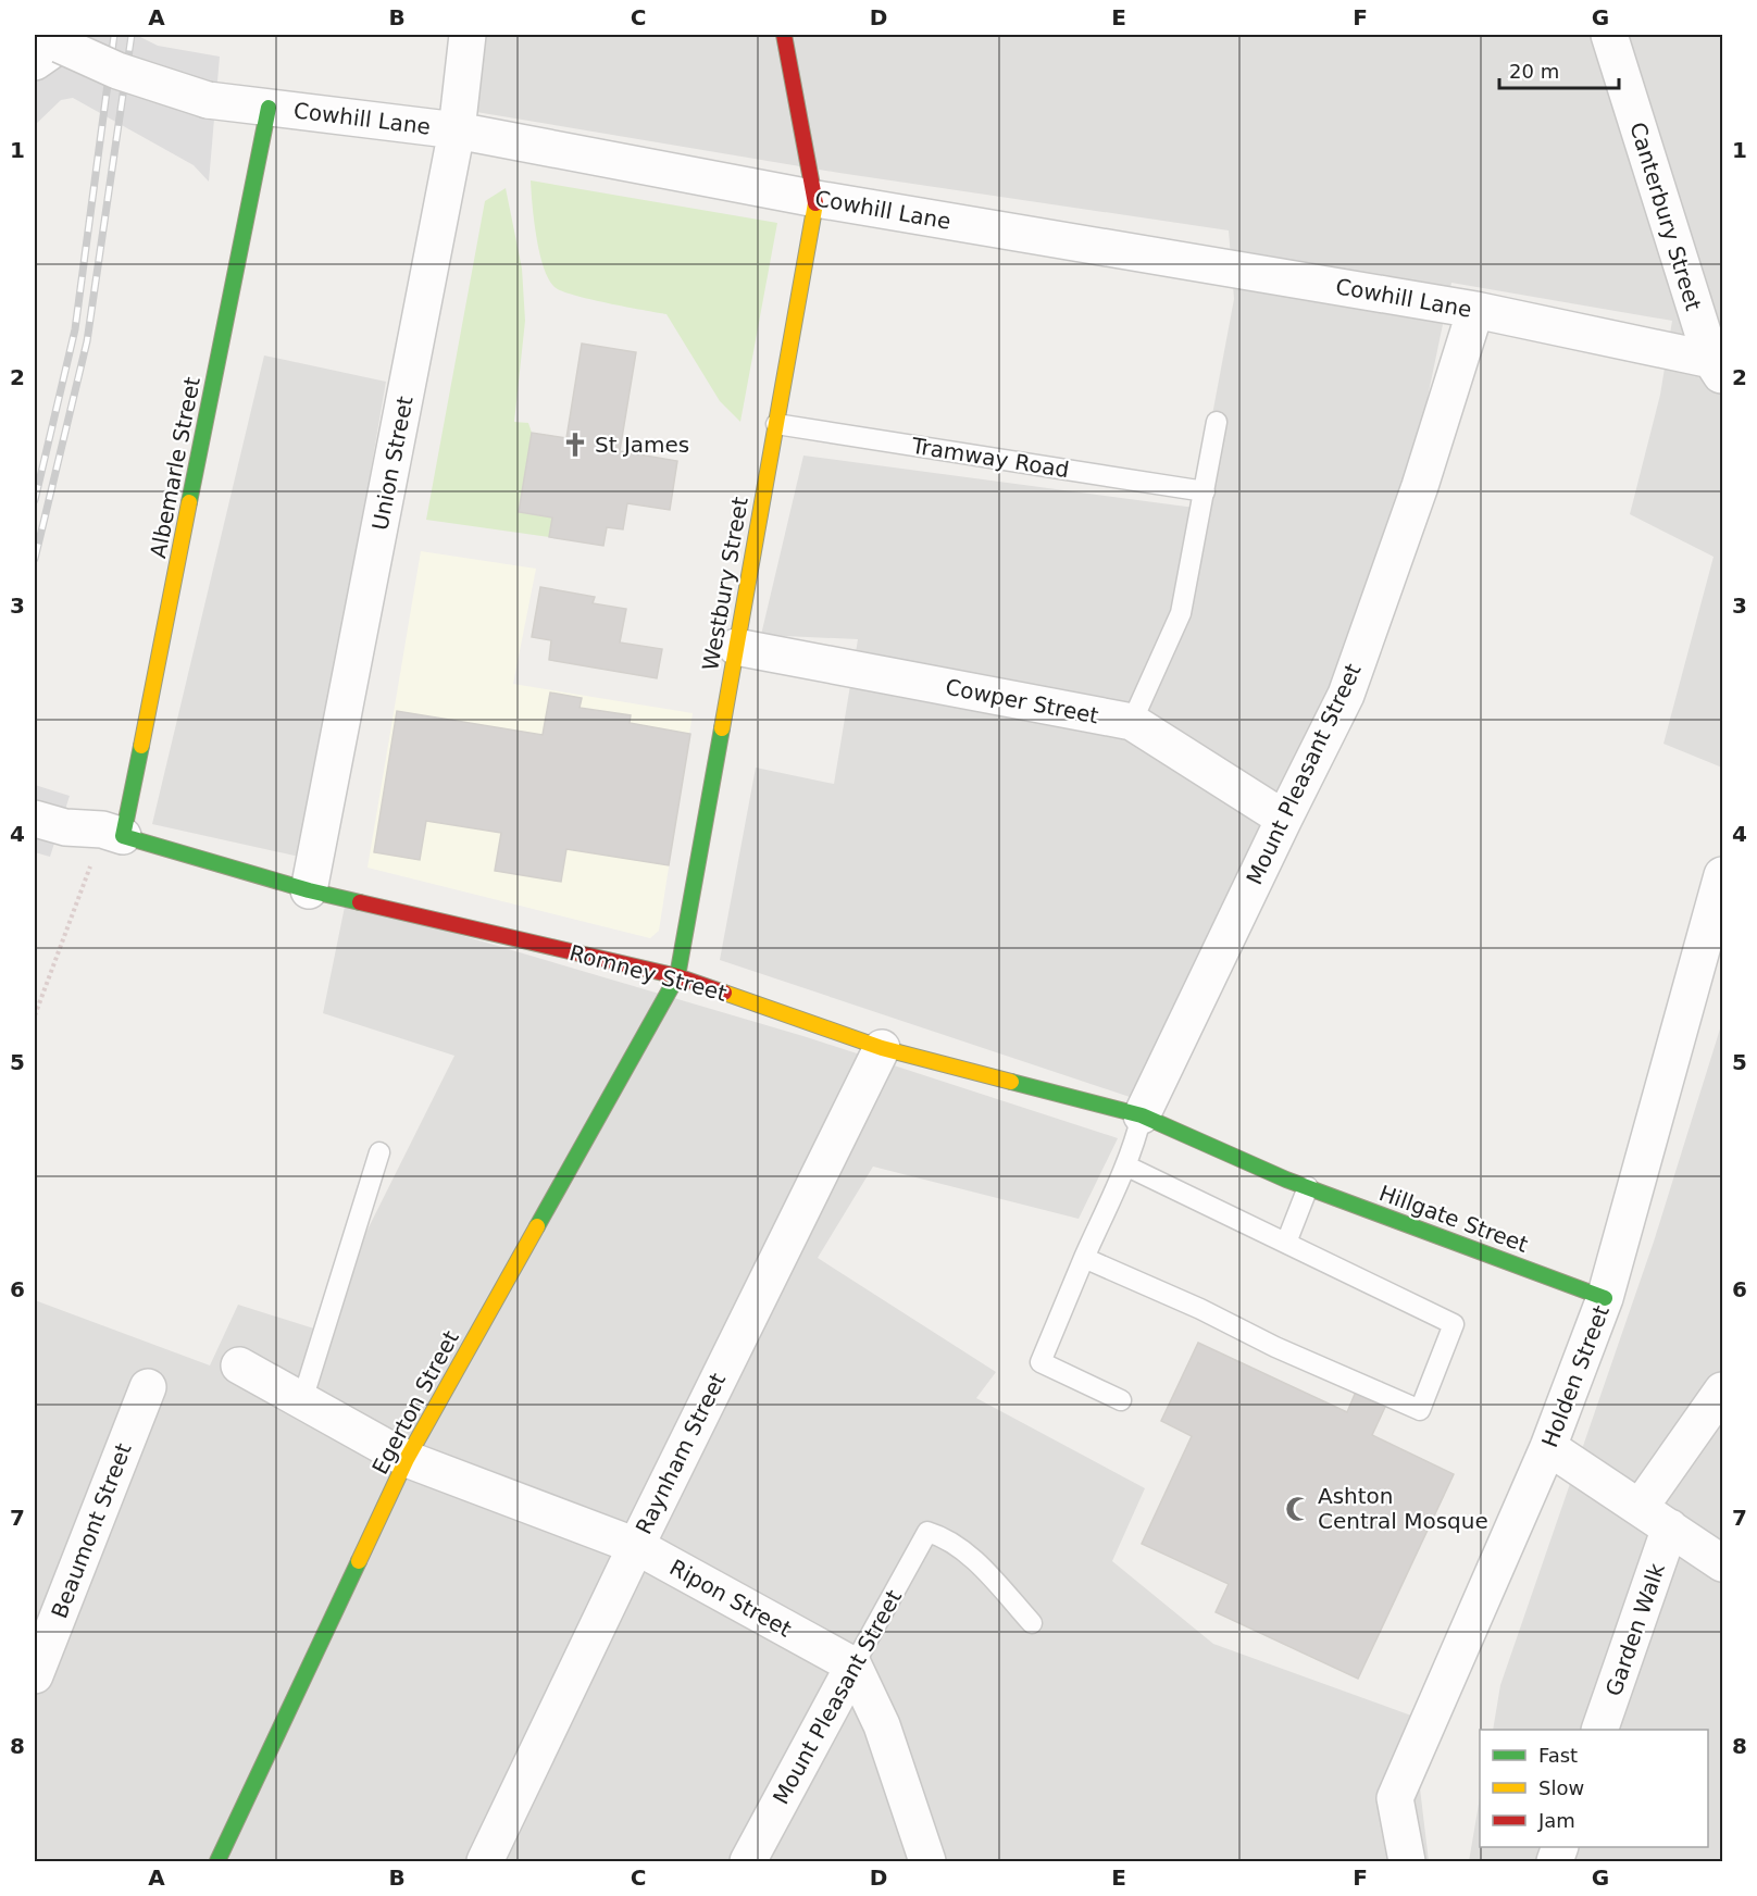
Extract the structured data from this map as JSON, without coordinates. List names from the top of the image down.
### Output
{
  "streets": {
    "street": [
      "Cowhill Lane",
      "Canterbury Street",
      "Union Street",
      "Albemarle Street",
      "Westbury Street",
      "Cowper Street",
      "Mount Pleasant Street",
      "Romney Street",
      "Hillgate Street",
      "Holden Street",
      "Egerton Street",
      "Raynham Street",
      "Beaumont Street",
      "Ripon Street",
      "Garden Walk"
    ],
    "lane": ["Tramway Road"]
  },
  "crossings": [
    ["Cowhill Lane", "Canterbury Street"],
    ["Cowhill Lane", "Union Street"],
    ["Cowhill Lane", "Albemarle Street"],
    ["Cowhill Lane", "Westbury Street"],
    ["Cowhill Lane", "Mount Pleasant Street"],
    ["Tramway Road", "Westbury Street"],
    ["Union Street", "Romney Street"],
    ["Albemarle Street", "Romney Street"],
    ["Westbury Street", "Cowper Street"],
    ["Westbury Street", "Romney Street"],
    ["Westbury Street", "Egerton Street"],
    ["Cowper Street", "Mount Pleasant Street"],
    ["Mount Pleasant Street", "Romney Street"],
    ["Mount Pleasant Street", "Ripon Street"],
    ["Romney Street", "Hillgate Street"],
    ["Romney Street", "Egerton Street"],
    ["Romney Street", "Raynham Street"],
    ["Hillgate Street", "Holden Street"],
    ["Egerton Street", "Ripon Street"],
    ["Raynham Street", "Ripon Street"]
  ],
  "places": {
    "church": ["St James"],
    "mosque": ["Ashton Central Mosque"]
  },
  "legend": ["Fast", "Slow", "Jam"],
  "scale_bar": "20 m",
  "grid": {
    "columns": [
      "A",
      "B",
      "C",
      "D",
      "E",
      "F",
      "G"
    ],
    "rows": [
      "1",
      "2",
      "3",
      "4",
      "5",
      "6",
      "7",
      "8"
    ]
  }
}
